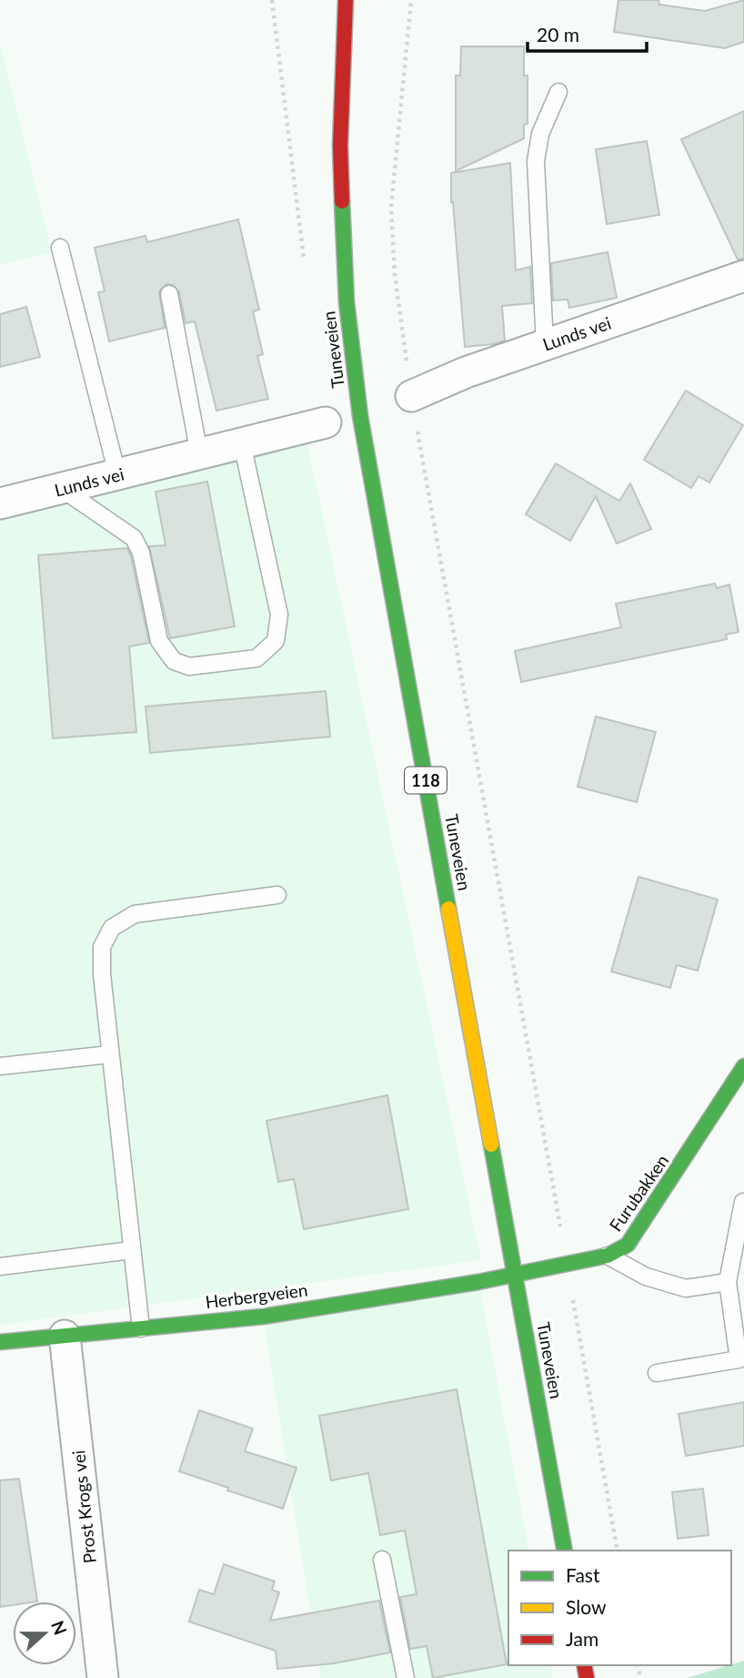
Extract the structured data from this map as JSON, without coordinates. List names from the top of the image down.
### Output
{
  "streets": {
    "main road": [
      "Tuneveien",
      "118",
      "Furubakken",
      "Herbergveien"
    ],
    "street": ["Lunds vei", "Prost Krogs vei"]
  },
  "crossings": [
    ["Tuneveien", "Furubakken"],
    ["Tuneveien", "Herbergveien"],
    ["Furubakken", "Herbergveien"],
    ["Herbergveien", "Prost Krogs vei"]
  ],
  "legend": ["Fast", "Slow", "Jam"],
  "scale_bar": "20 m",
  "north": "right"
}
